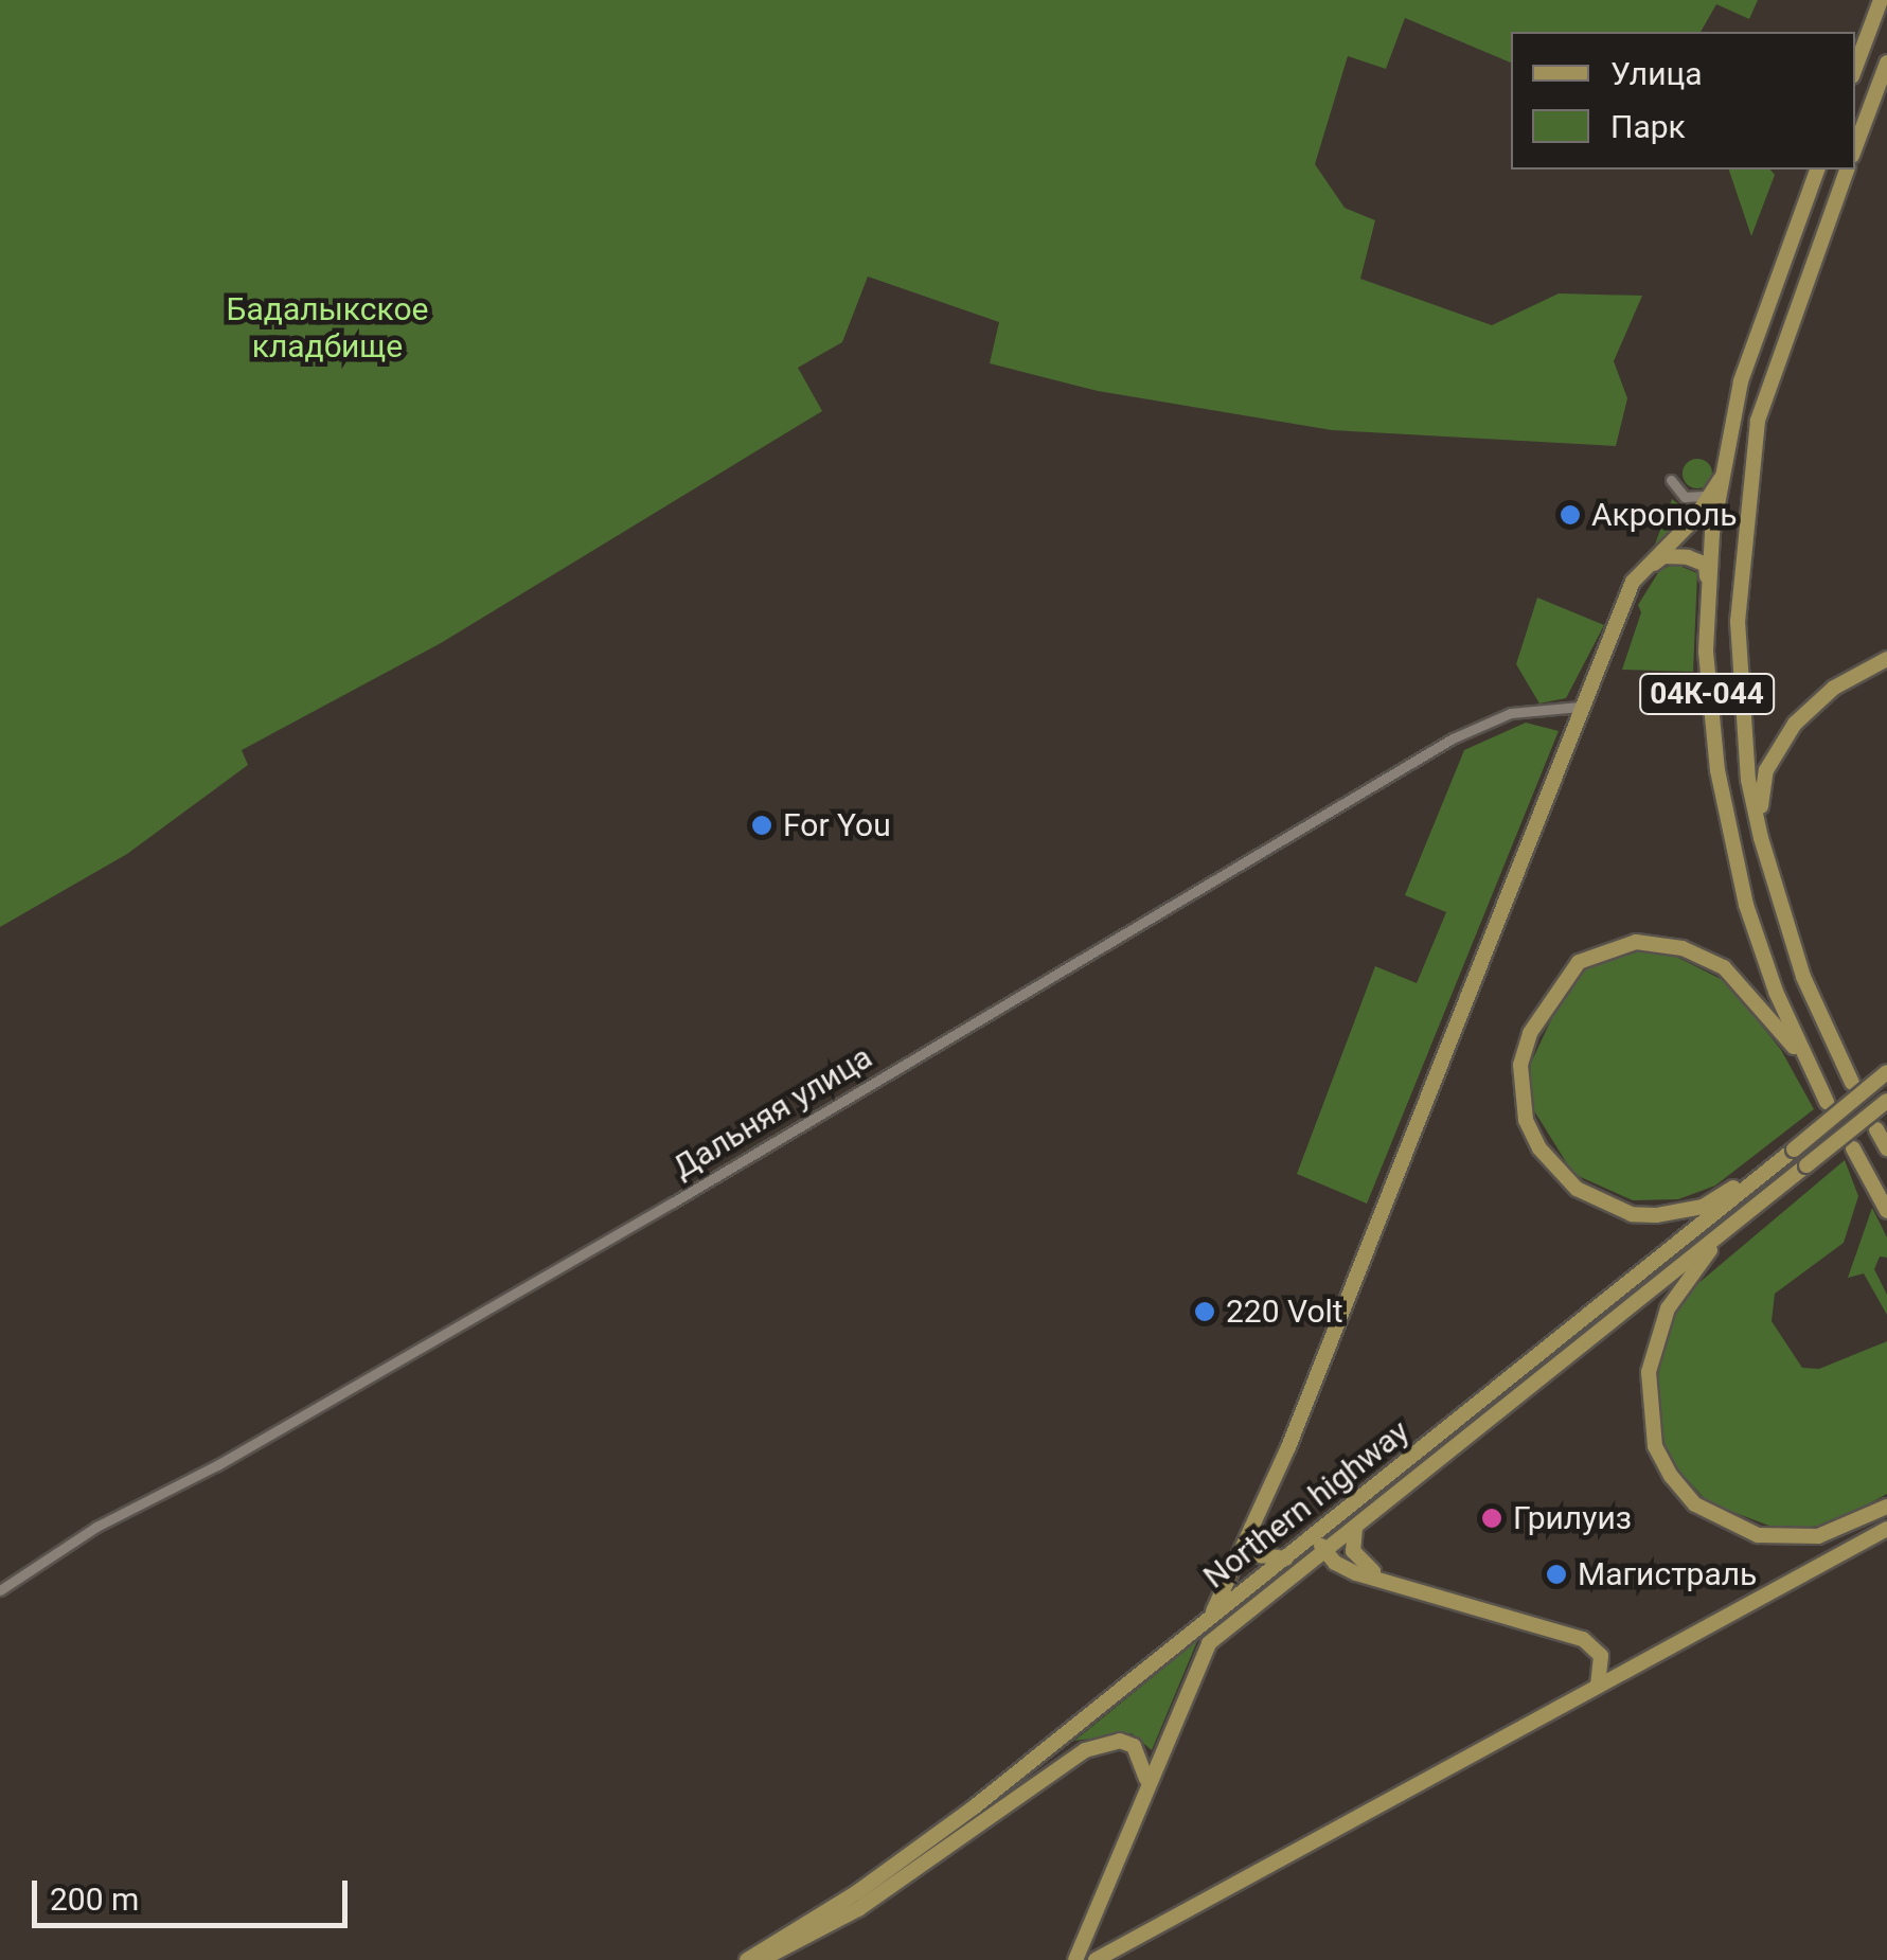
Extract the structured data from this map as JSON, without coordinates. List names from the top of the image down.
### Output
{
  "streets": {
    "main road": ["04К-044", "Northern highway"],
    "street": ["Дальняя улица"]
  },
  "parks": ["Бадалыкское кладбище"],
  "places": [
    "Акрополь",
    "For You",
    "220 Volt",
    "Грилуиз",
    "Магистраль"
  ],
  "legend": ["Улица", "Парк"],
  "scale_bar": "200 m"
}
